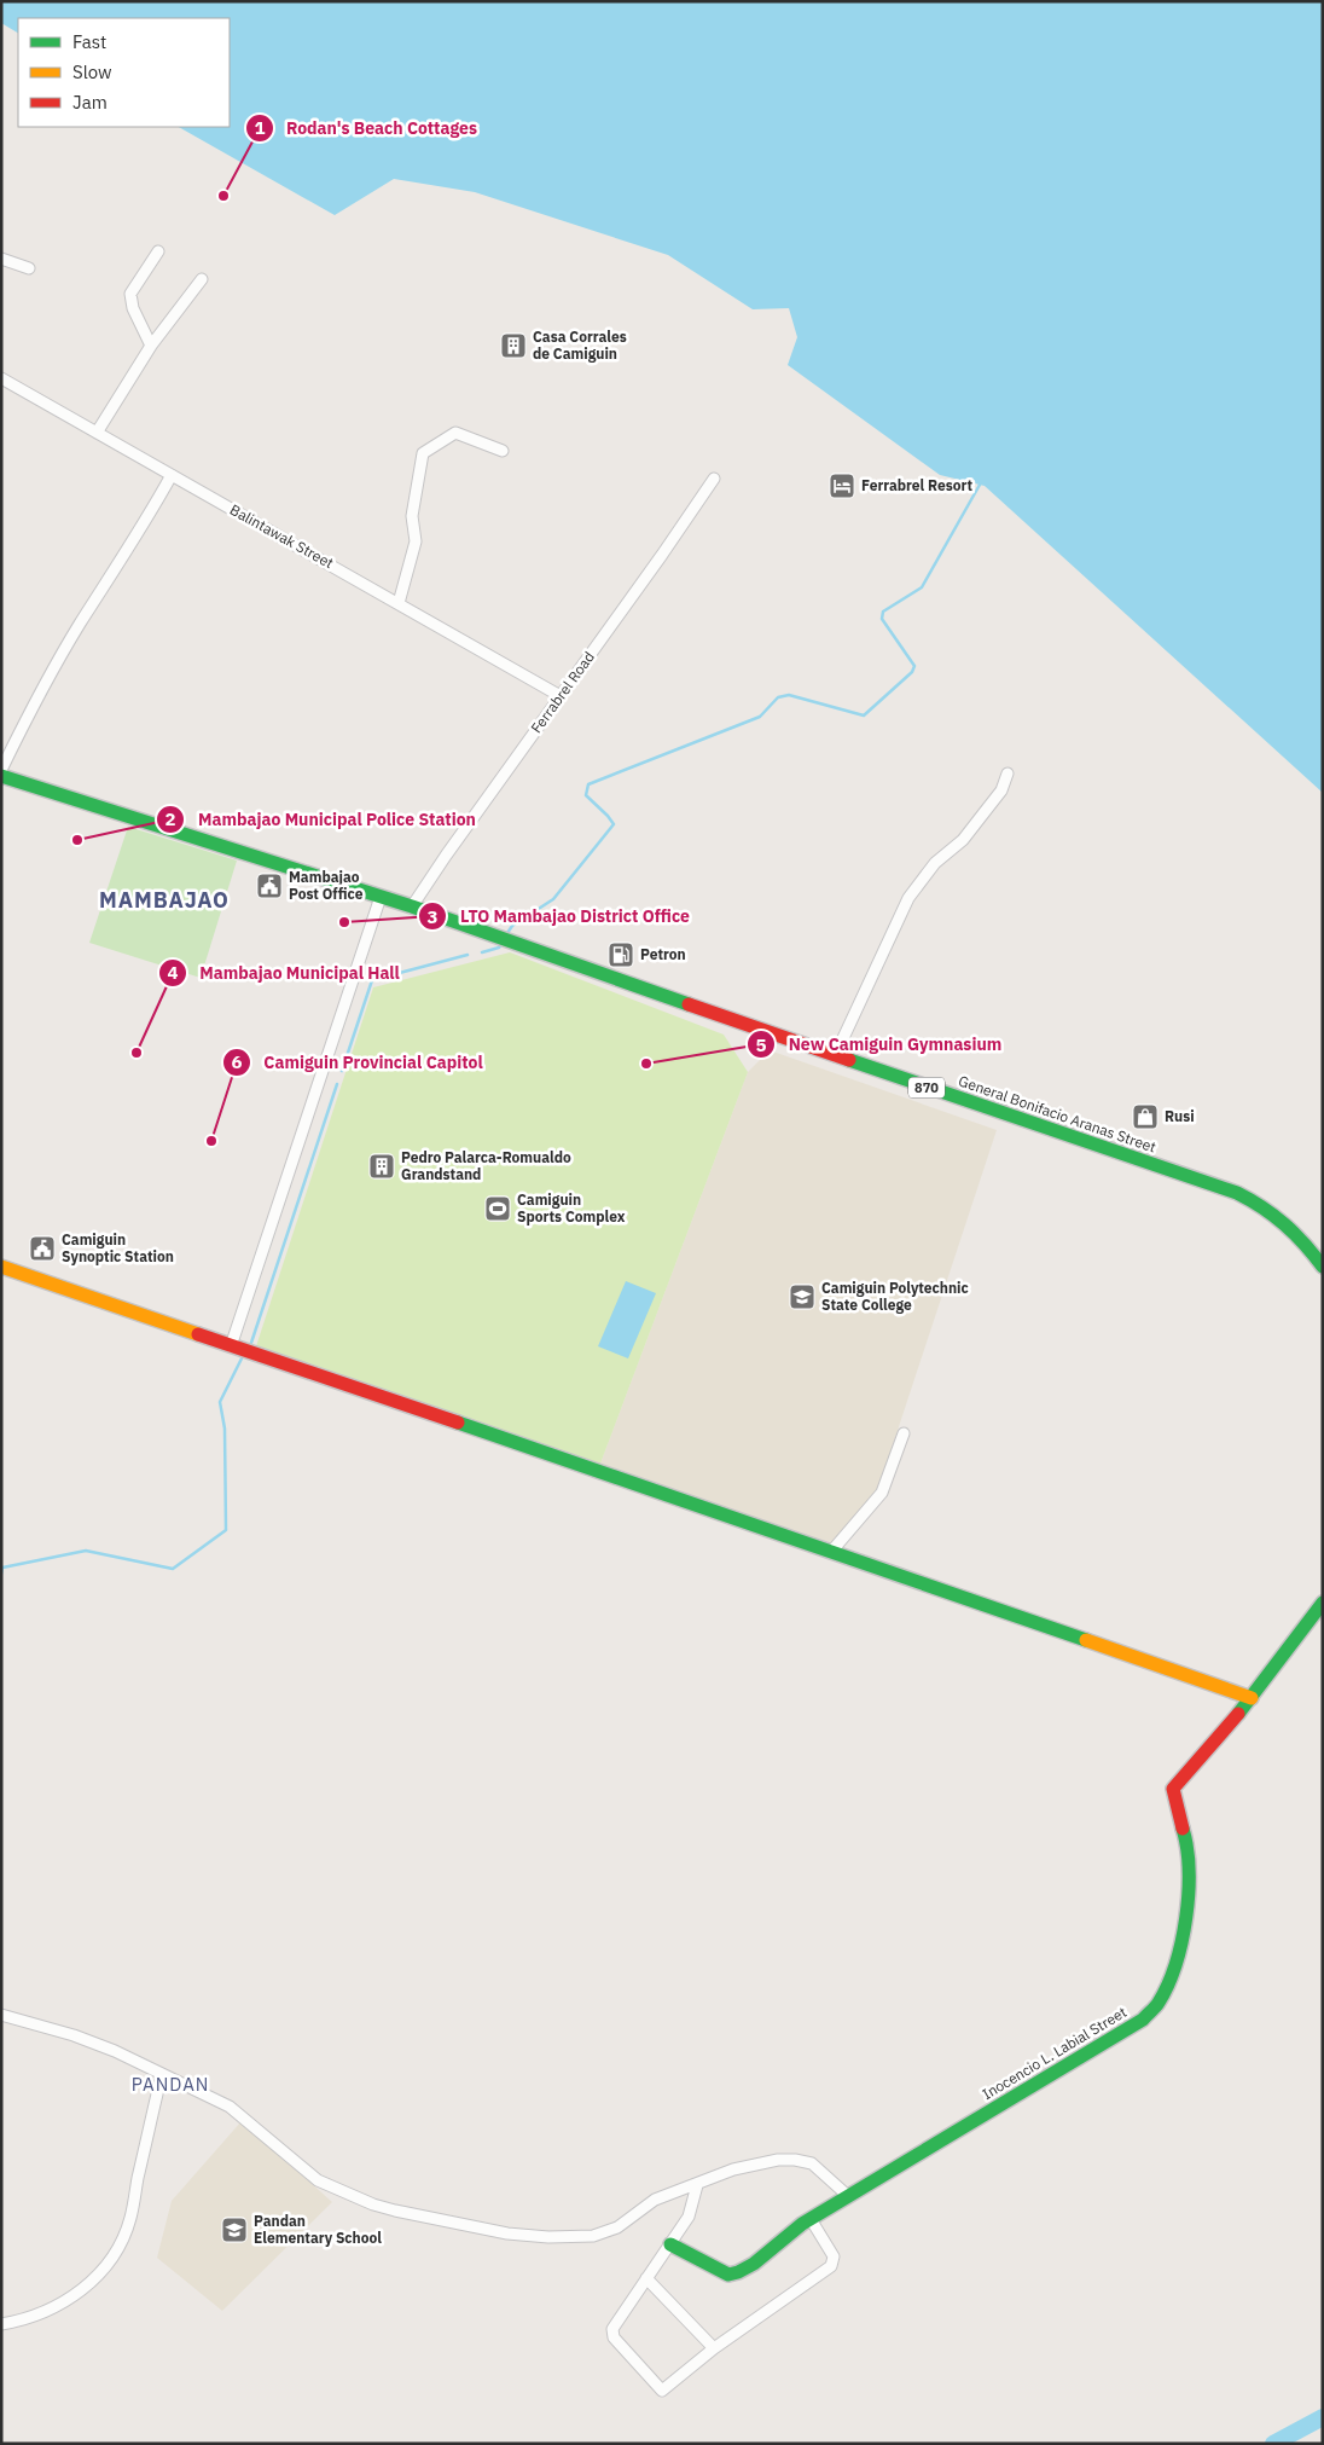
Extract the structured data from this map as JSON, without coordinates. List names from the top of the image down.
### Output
{
  "streets": {
    "street": [
      "Balintawak Street",
      "Ferrabrel Road",
      "870",
      "General Bonifacio Aranas Street",
      "Inocencio L. Labial Street"
    ]
  },
  "crossings": [
    ["Balintawak Street", "Ferrabrel Road"],
    ["Ferrabrel Road", "General Bonifacio Aranas Street"]
  ],
  "districts": ["MAMBAJAO", "PANDAN"],
  "places": {
    "other": [
      "Rodan's Beach Cottages",
      "Mambajao Municipal Police Station",
      "LTO Mambajao District Office",
      "Mambajao Municipal Hall",
      "New Camiguin Gymnasium",
      "Camiguin Provincial Capitol"
    ],
    "building": ["Casa Corrales de Camiguin", "Pedro Palarca-Romualdo Grandstand"],
    "hotel": ["Ferrabrel Resort"],
    "public building": ["Mambajao Post Office", "Camiguin Synoptic Station"],
    "fuel station": ["Petron"],
    "shop": ["Rusi"],
    "sports": ["Camiguin Sports Complex"],
    "school or university": ["Camiguin Polytechnic State College", "Pandan Elementary School"]
  },
  "legend": ["Fast", "Slow", "Jam"]
}
